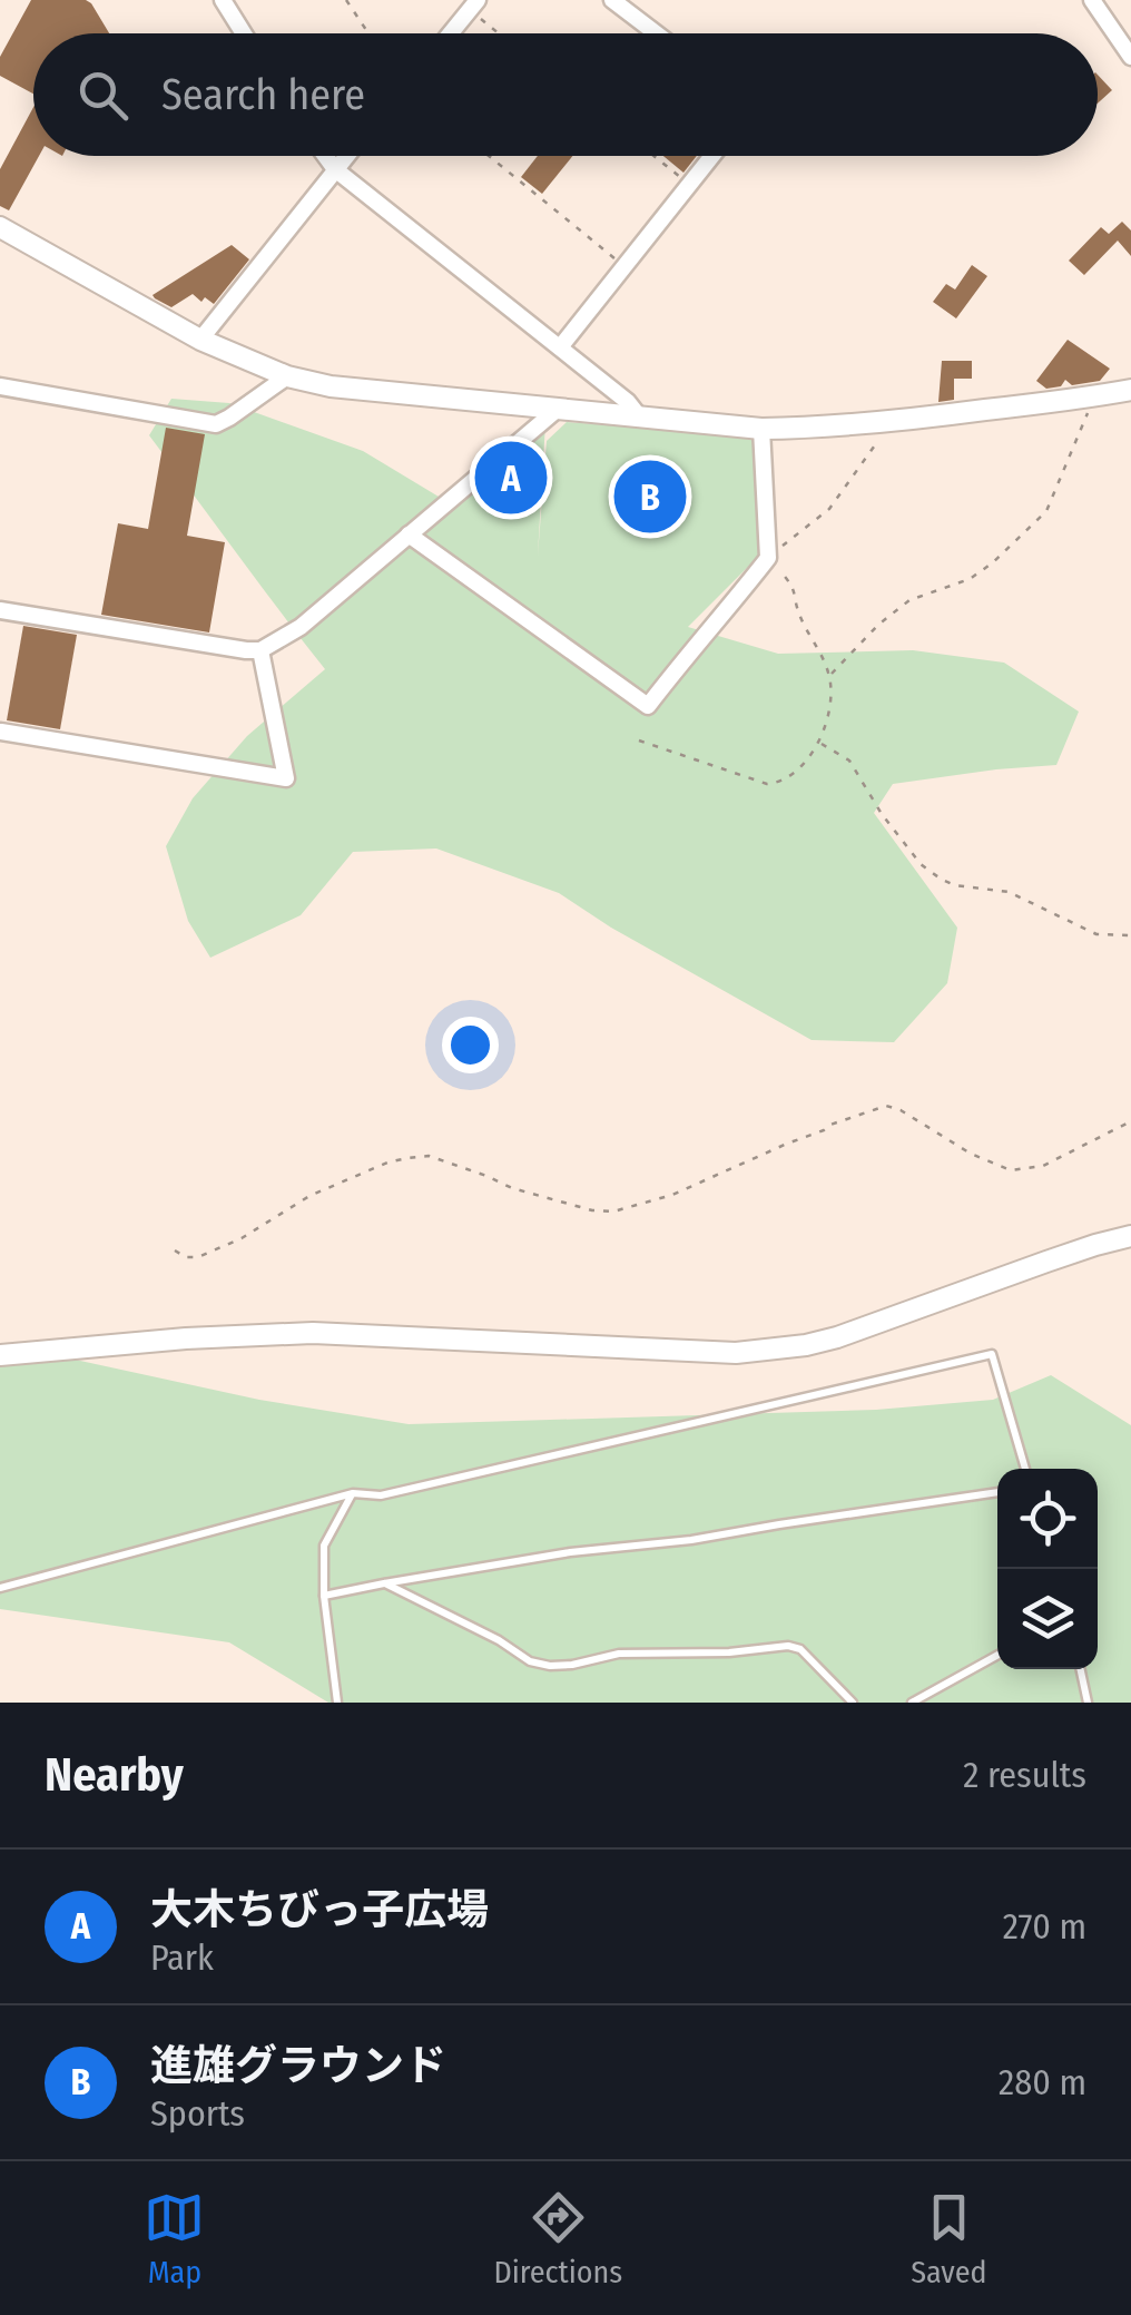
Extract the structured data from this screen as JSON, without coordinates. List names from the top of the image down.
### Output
{
  "page": {
    "search": "Search here",
    "pins": ["A", "B"],
    "heading": ["Nearby", "2 results"],
    "list": [
      {
        "mark": "A",
        "name": "大木ちびっ子広場",
        "note": "Park",
        "value": "270 m"
      },
      {
        "mark": "B",
        "name": "進雄グラウンド",
        "note": "Sports",
        "value": "280 m"
      }
    ],
    "nav": ["Map", "Directions", "Saved"]
  }
}
